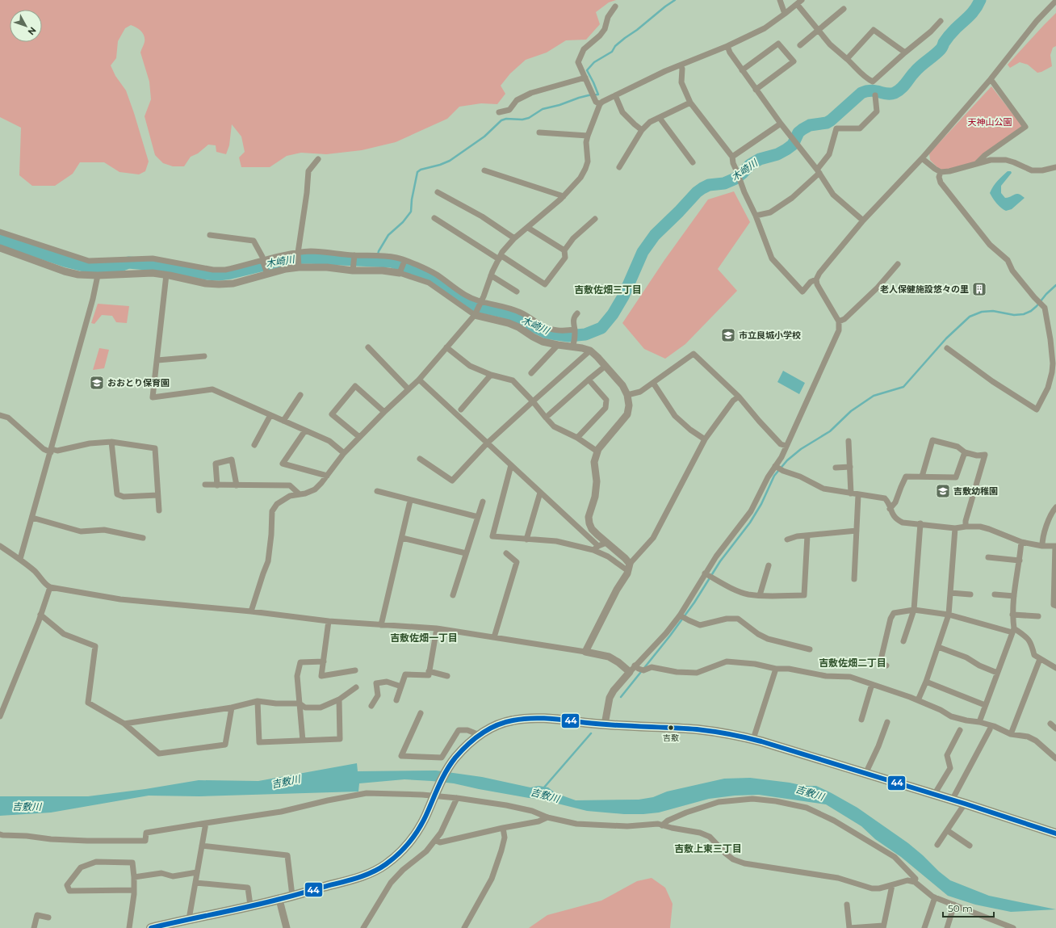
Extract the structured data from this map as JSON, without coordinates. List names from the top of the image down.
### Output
{
  "districts": [
    "吉敷佐畑三丁目",
    "吉敷佐畑一丁目",
    "吉敷佐畑二丁目",
    "吉敷上東三丁目"
  ],
  "water": ["木崎川", "吉敷川"],
  "parks": ["天神山公園"],
  "places": {
    "building": ["老人保健施設悠々の里"],
    "school or university": ["市立良城小学校", "おおとり保育園", "吉敷幼稚園"],
    "other": ["吉敷"]
  },
  "lines": ["transit line 44"],
  "scale_bar": "50 m",
  "north": "bottom right"
}
